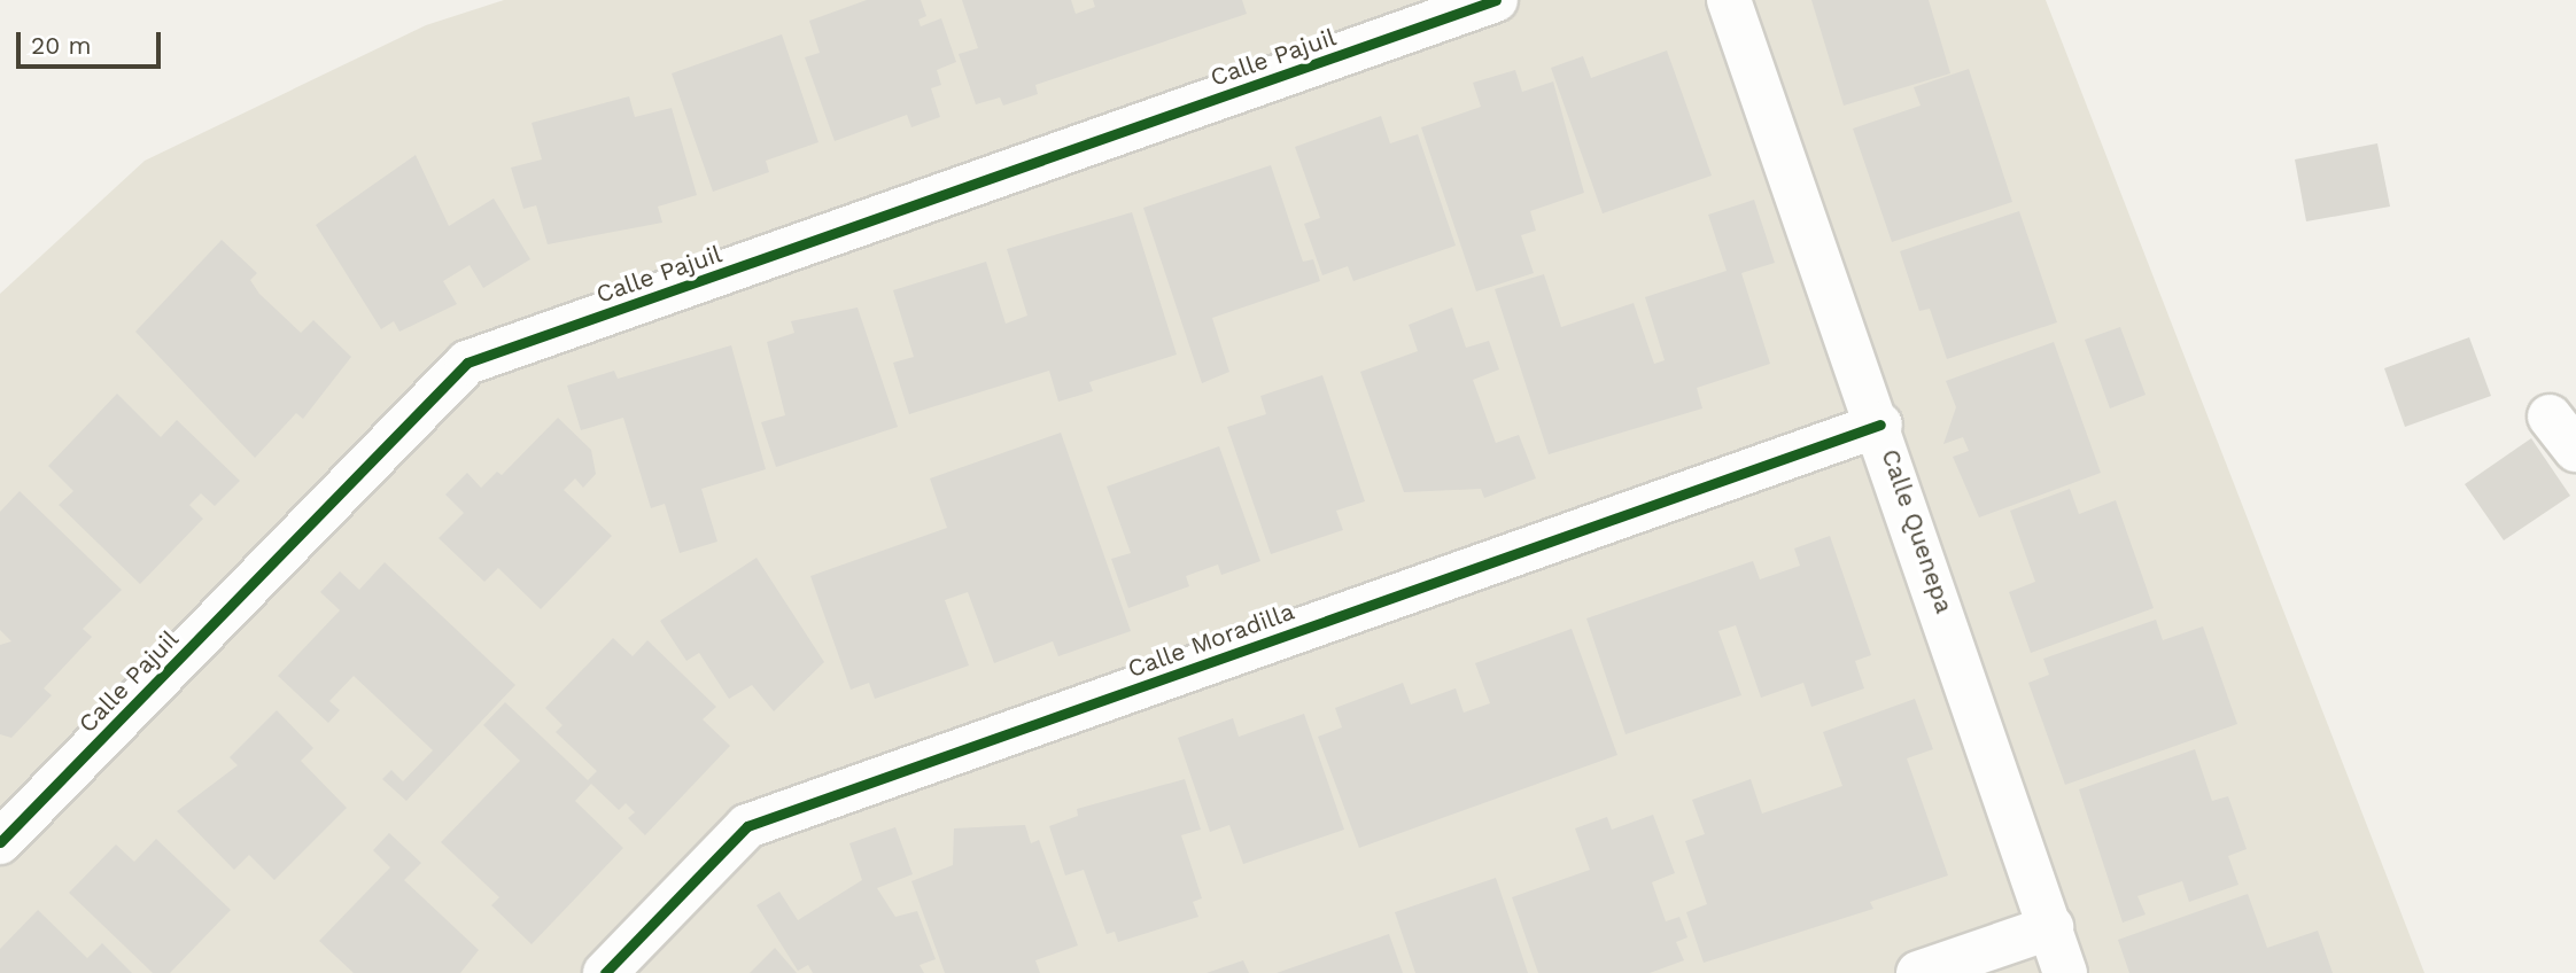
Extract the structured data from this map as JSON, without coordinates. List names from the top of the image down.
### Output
{
  "streets": {
    "street": ["Calle Pajuil", "Calle Quenepa", "Calle Moradilla"]
  },
  "crossings": [
    ["Calle Quenepa", "Calle Moradilla"]
  ],
  "scale_bar": "20 m"
}
